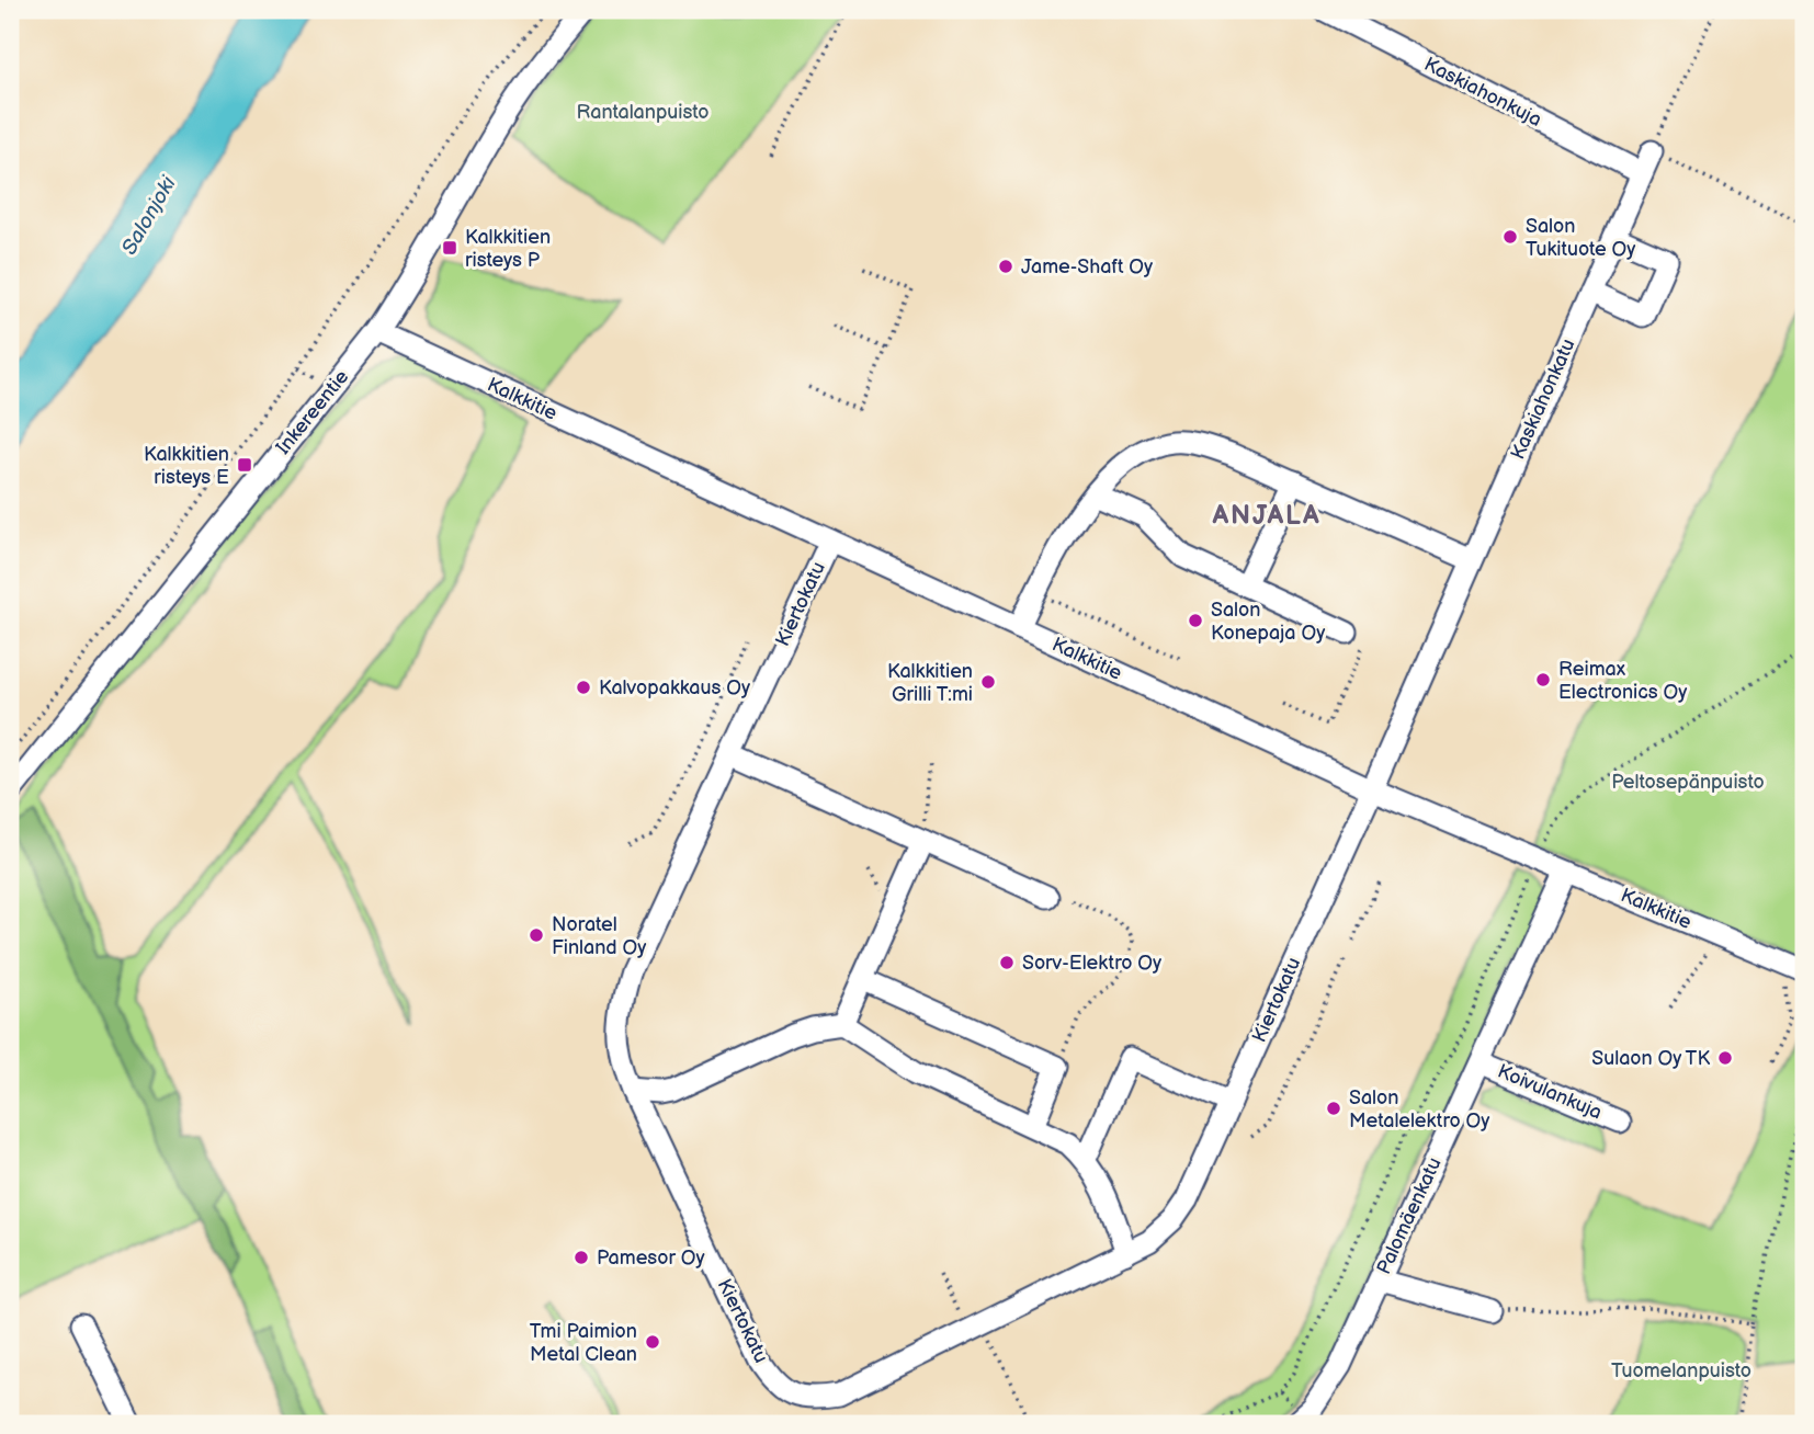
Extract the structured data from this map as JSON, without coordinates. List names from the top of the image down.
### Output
{
  "streets": {
    "street": [
      "Kaskiahonkuja",
      "Kalkkitie",
      "Kaskiahonkatu",
      "Inkereentie",
      "Kiertokatu",
      "Koivulankuja",
      "Palomäenkatu"
    ]
  },
  "crossings": [
    ["Kaskiahonkuja", "Kaskiahonkatu"],
    ["Kalkkitie", "Kaskiahonkatu"],
    ["Kalkkitie", "Inkereentie"],
    ["Kalkkitie", "Kiertokatu"],
    ["Kalkkitie", "Palomäenkatu"],
    ["Kaskiahonkatu", "Kiertokatu"],
    ["Koivulankuja", "Palomäenkatu"]
  ],
  "districts": ["ANJALA"],
  "water": ["Salonjoki"],
  "parks": ["Rantalanpuisto", "Peltosepänpuisto", "Tuomelanpuisto"],
  "places": {
    "other": [
      "Salon Tukituote Oy",
      "Jame-Shaft Oy",
      "Salon Konepaja Oy",
      "Reimax Electronics Oy",
      "Kalkkitien Grilli T:mi",
      "Kalvopakkaus Oy",
      "Noratel Finland Oy",
      "Sorv-Elektro Oy",
      "Sulaon Oy TK",
      "Salon Metalelektro Oy",
      "Pamesor Oy",
      "Tmi Paimion Metal Clean"
    ],
    "transit": ["Kalkkitien risteys P", "Kalkkitien risteys E"]
  }
}
